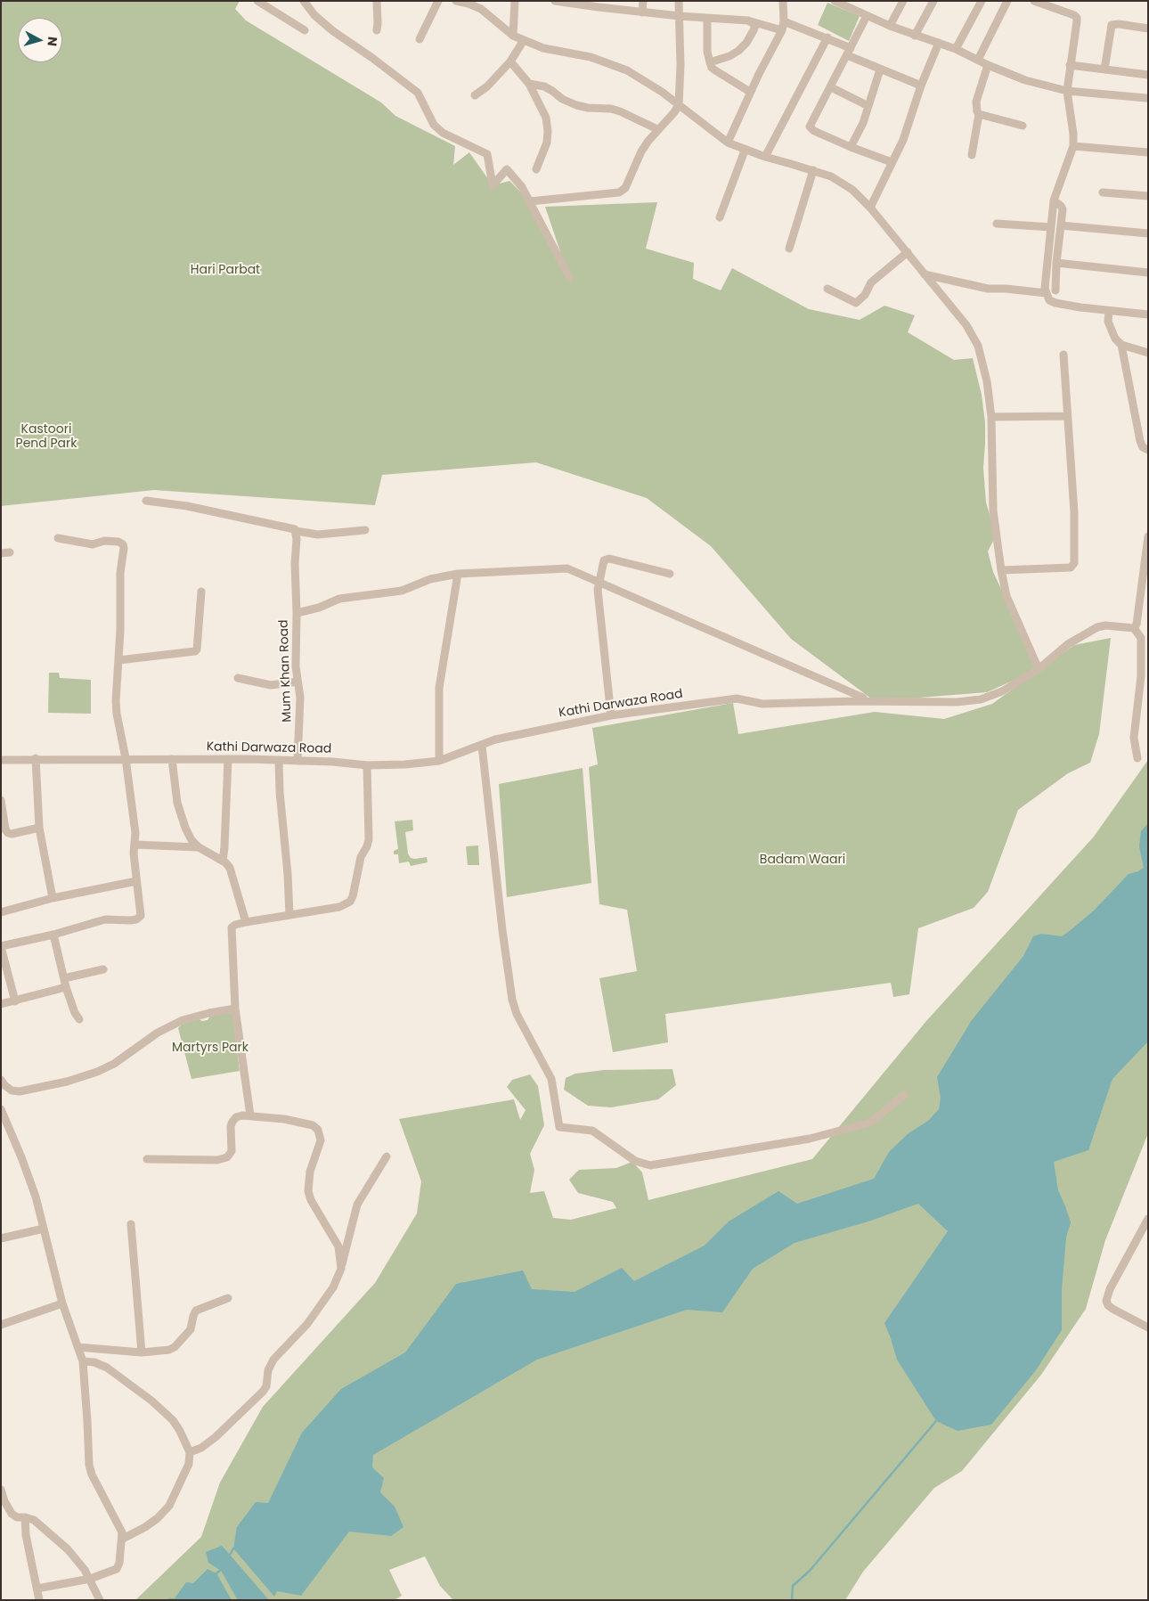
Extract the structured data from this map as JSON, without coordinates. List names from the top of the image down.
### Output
{
  "streets": {
    "street": ["Mum Khan Road", "Kathi Darwaza Road"]
  },
  "crossings": [
    ["Mum Khan Road", "Kathi Darwaza Road"]
  ],
  "parks": [
    "Hari Parbat",
    "Kastoori Pend Park",
    "Badam Waari",
    "Martyrs Park"
  ],
  "north": "right"
}
